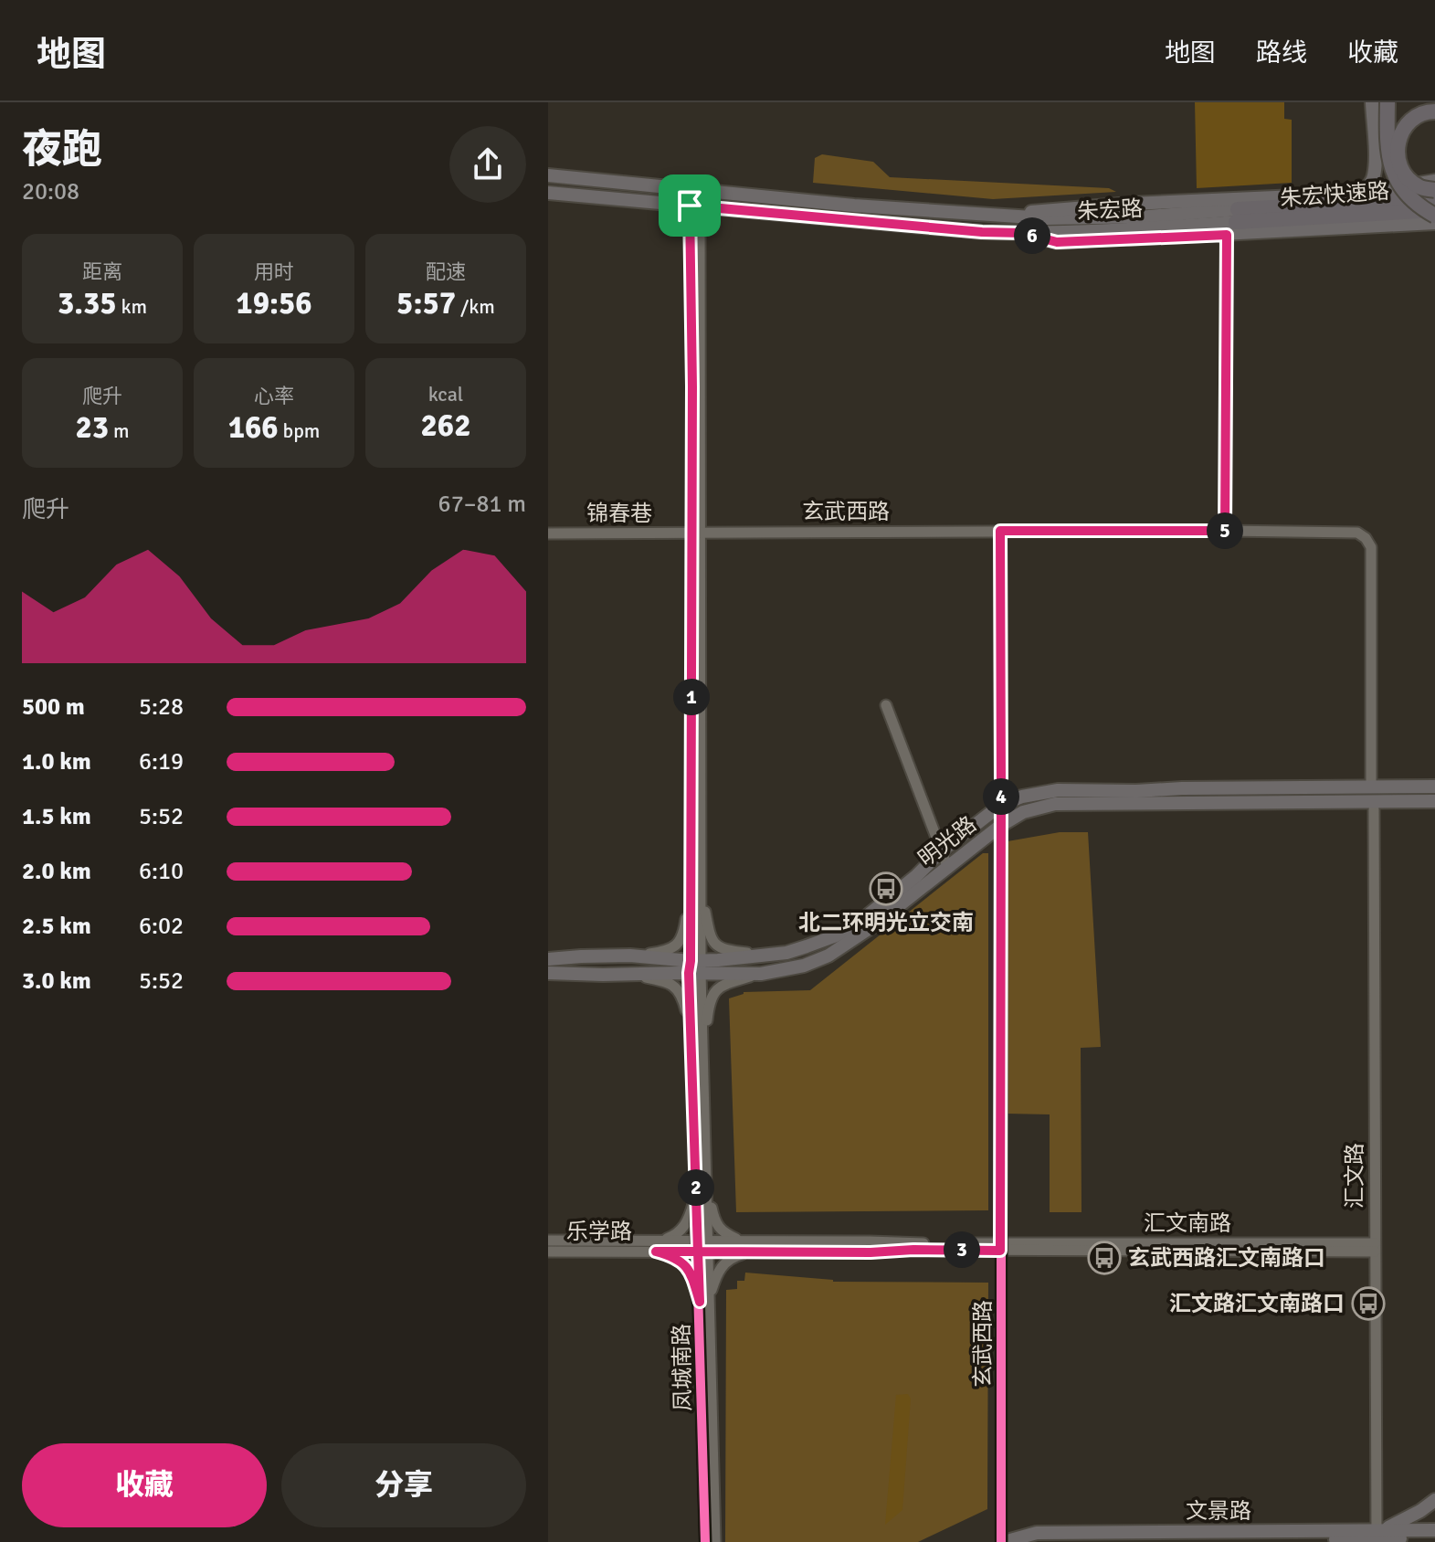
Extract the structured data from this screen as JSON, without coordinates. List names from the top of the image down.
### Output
{
  "streets": {
    "highway": ["朱宏快速路"],
    "main road": ["朱宏路", "明光路", "文景路"],
    "street": [
      "玄武西路",
      "锦春巷",
      "汇文路",
      "汇文南路",
      "乐学路",
      "凤城南路"
    ]
  },
  "crossings": [
    ["朱宏快速路", "朱宏路"],
    ["玄武西路", "锦春巷"],
    ["玄武西路", "明光路"],
    ["玄武西路", "汇文南路"],
    ["玄武西路", "乐学路"],
    ["玄武西路", "文景路"],
    ["明光路", "凤城南路"],
    ["汇文路", "汇文南路"],
    ["汇文路", "文景路"],
    ["汇文南路", "乐学路"],
    ["乐学路", "凤城南路"]
  ],
  "places": {
    "bus stop": ["北二环明光立交南", "玄武西路汇文南路口", "汇文路汇文南路口"]
  },
  "page": {
    "header": "地图",
    "nav": ["地图", "路线", "收藏"],
    "heading": ["夜跑", "20:08"],
    "pins": [
      "6",
      "5",
      "1",
      "4",
      "2",
      "3"
    ],
    "stats": [
      ["距离", "3.35 km"],
      ["用时", "19:56"],
      ["配速", "5:57 /km"],
      ["爬升", "23 m"],
      ["心率", "166 bpm"],
      ["kcal", "262"]
    ],
    "chart": ["爬升", "67–81 m"],
    "list": [
      {
        "name": "500 m",
        "note": "5:28"
      },
      {
        "name": "1.0 km",
        "note": "6:19"
      },
      {
        "name": "1.5 km",
        "note": "5:52"
      },
      {
        "name": "2.0 km",
        "note": "6:10"
      },
      {
        "name": "2.5 km",
        "note": "6:02"
      },
      {
        "name": "3.0 km",
        "note": "5:52"
      }
    ],
    "buttons": ["收藏", "分享"]
  }
}
